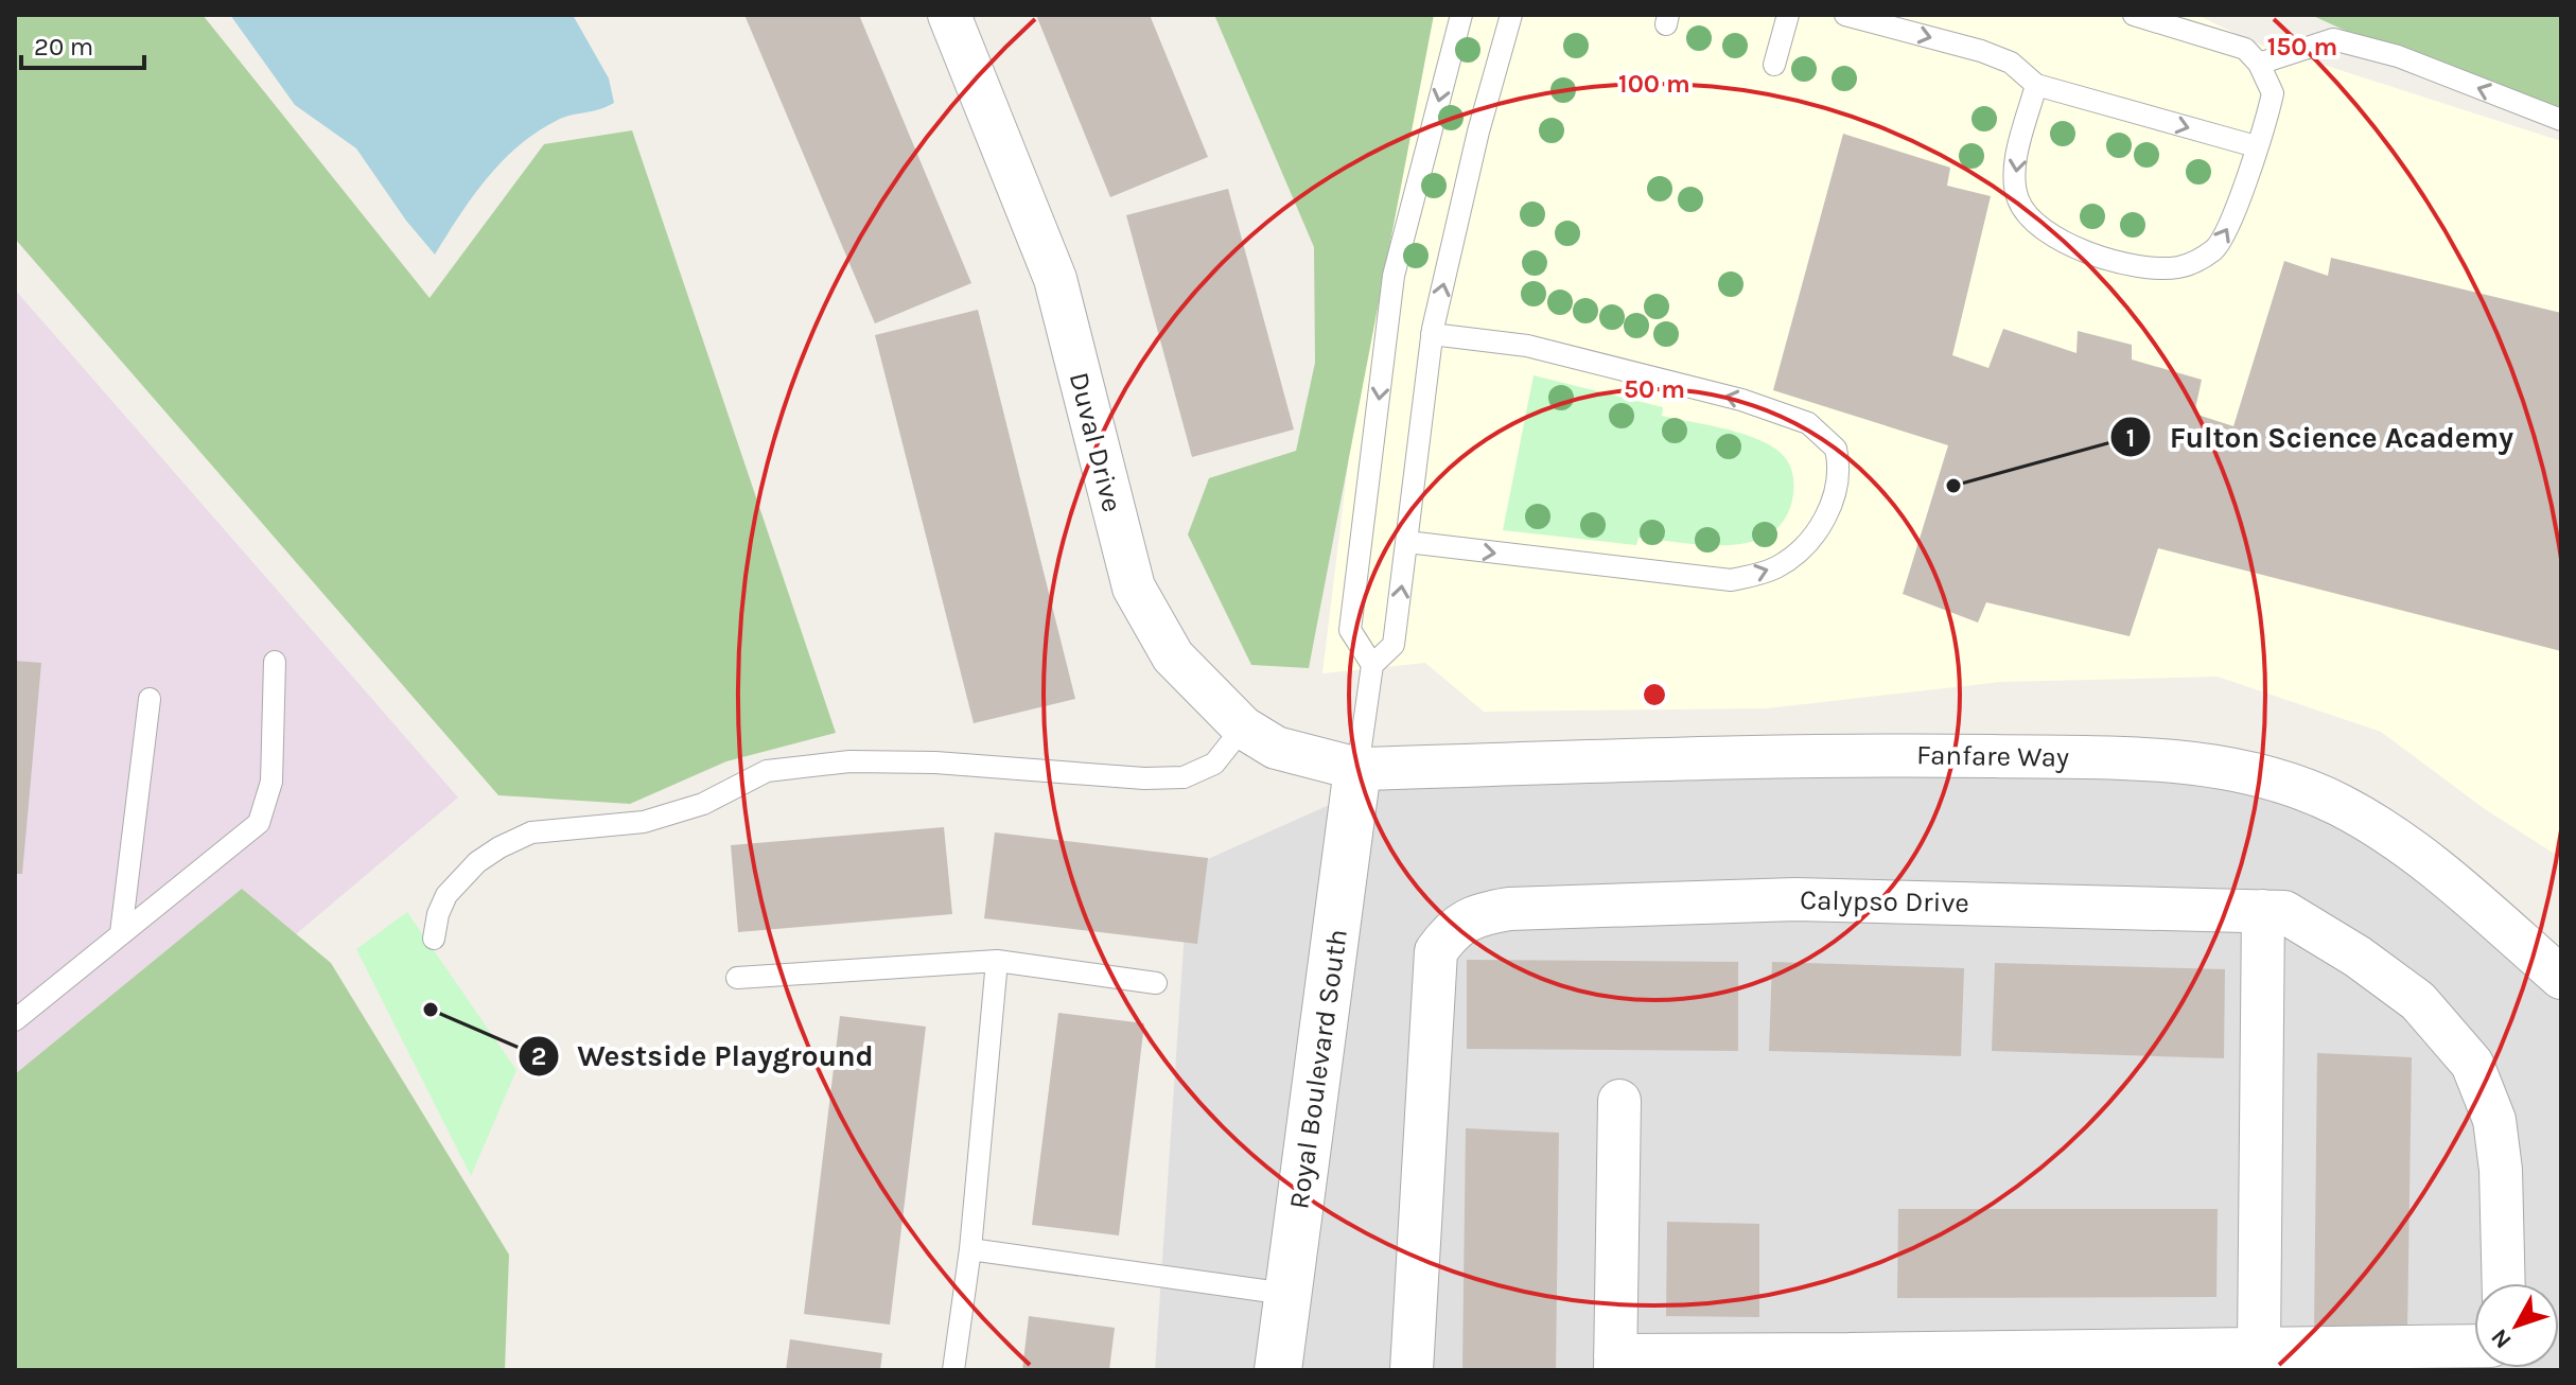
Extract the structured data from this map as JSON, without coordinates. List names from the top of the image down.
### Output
{
  "streets": {
    "street": [
      "Duval Drive",
      "Fanfare Way",
      "Calypso Drive",
      "Royal Boulevard South"
    ]
  },
  "crossings": [
    ["Duval Drive", "Fanfare Way"],
    ["Duval Drive", "Royal Boulevard South"],
    ["Fanfare Way", "Royal Boulevard South"]
  ],
  "places": ["Fulton Science Academy", "Westside Playground"],
  "scale_bar": "20 m",
  "north": "bottom left",
  "rings": ["150 m", "100 m", "50 m"]
}
